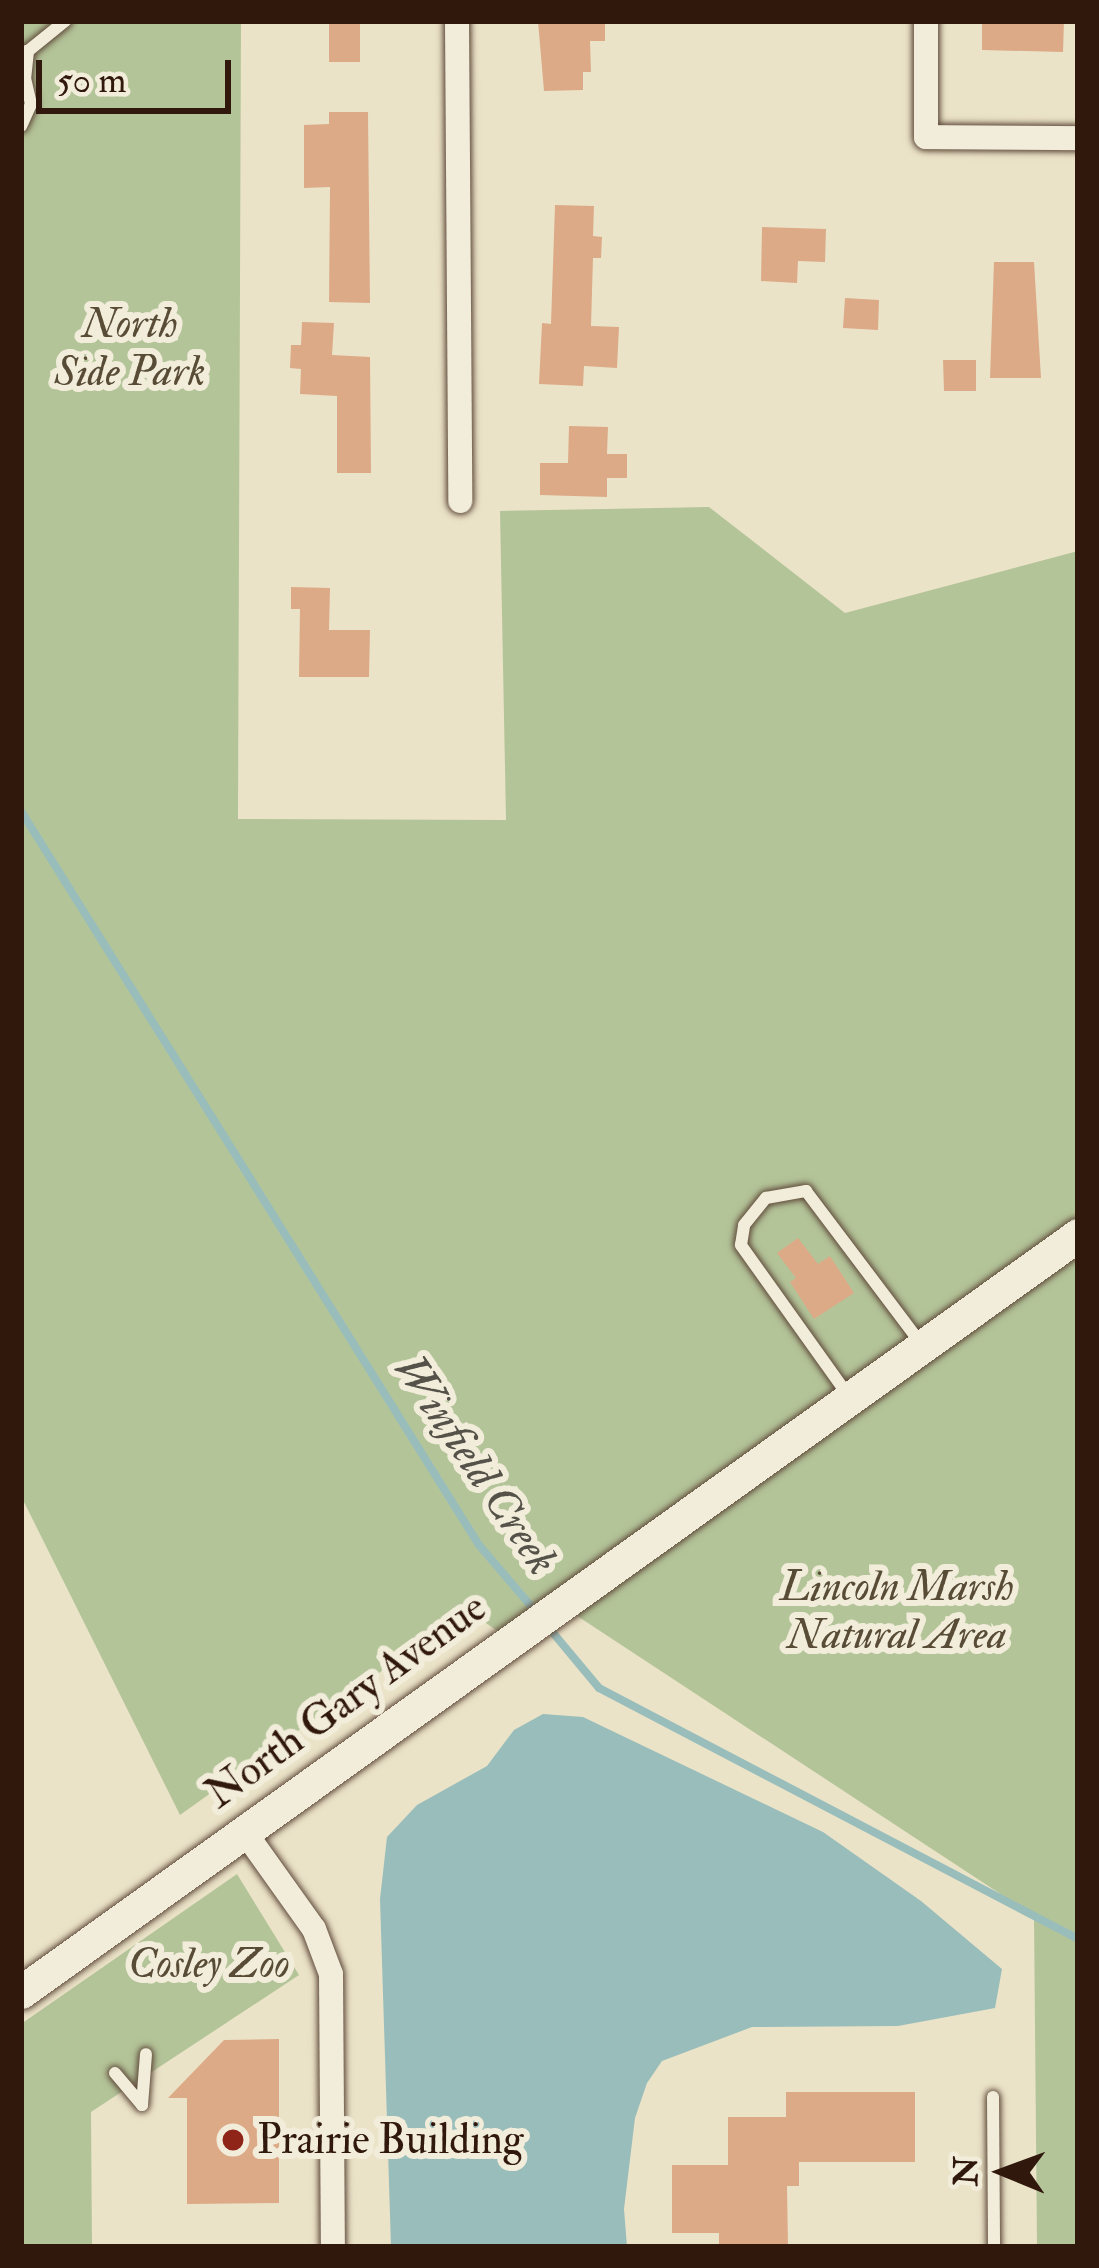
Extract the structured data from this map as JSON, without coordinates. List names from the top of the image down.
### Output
{
  "streets": {
    "street": ["North Gary Avenue"]
  },
  "water": ["Winfield Creek"],
  "parks": ["North Side Park", "Lincoln Marsh Natural Area", "Cosley Zoo"],
  "places": ["Prairie Building"],
  "scale_bar": "50 m",
  "north": "left"
}
